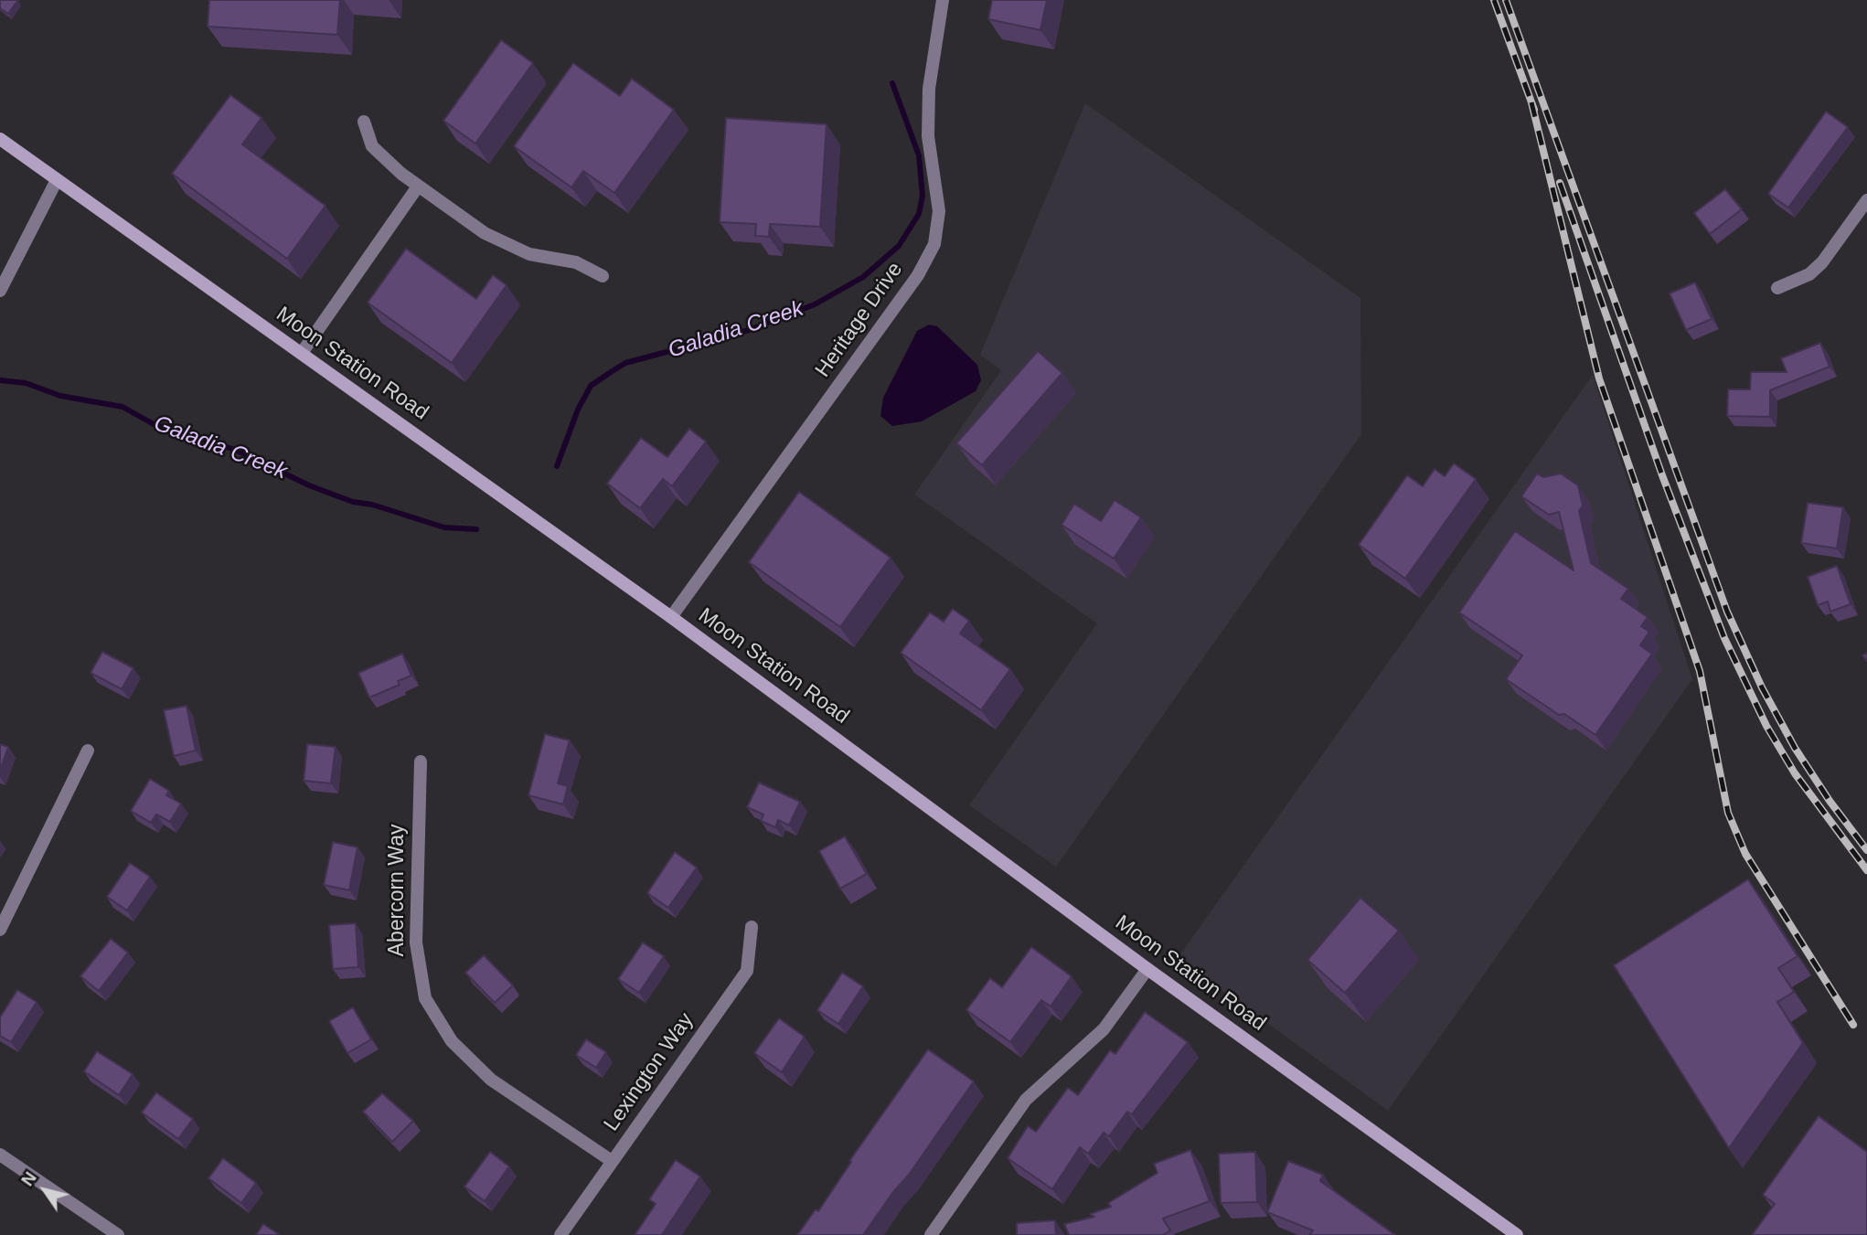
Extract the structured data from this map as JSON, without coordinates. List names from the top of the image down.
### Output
{
  "streets": {
    "street": [
      "Heritage Drive",
      "Moon Station Road",
      "Abercorn Way",
      "Lexington Way"
    ]
  },
  "crossings": [
    ["Heritage Drive", "Moon Station Road"],
    ["Abercorn Way", "Lexington Way"]
  ],
  "water": ["Galadia Creek"],
  "north": "top left"
}
